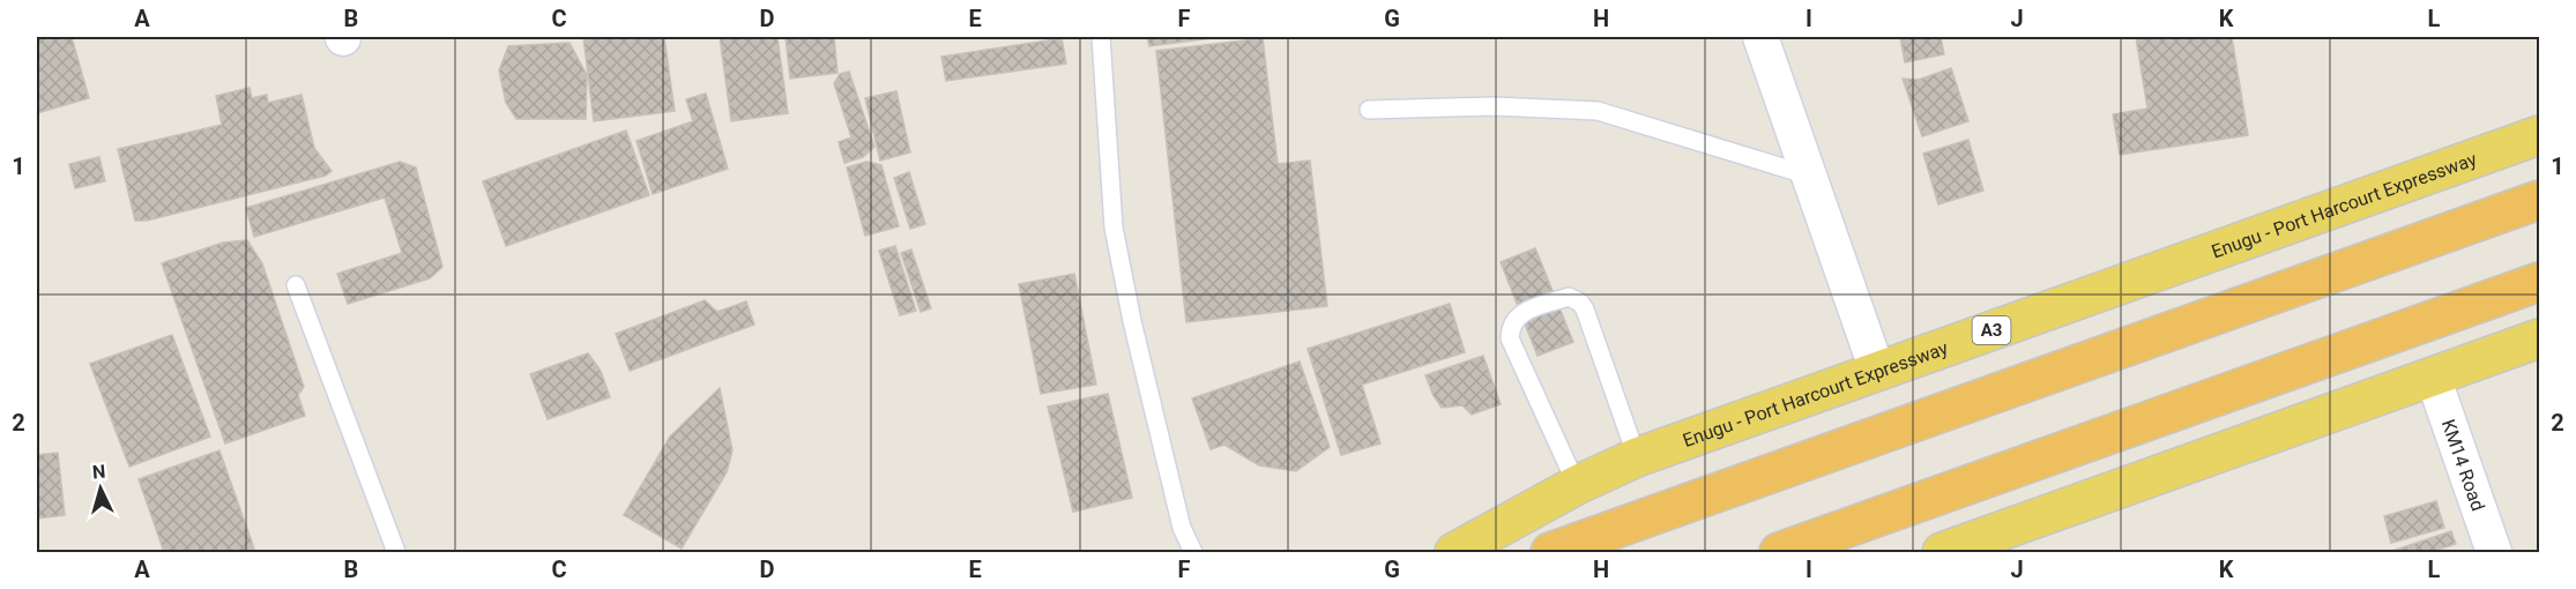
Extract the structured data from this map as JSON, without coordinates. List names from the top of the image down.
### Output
{
  "streets": {
    "main road": ["Enugu - Port Harcourt Expressway", "A3"],
    "street": ["KM14 Road"]
  },
  "north": "top",
  "grid": {
    "columns": [
      "A",
      "B",
      "C",
      "D",
      "E",
      "F",
      "G",
      "H",
      "I",
      "J",
      "K",
      "L"
    ],
    "rows": ["1", "2"]
  }
}
